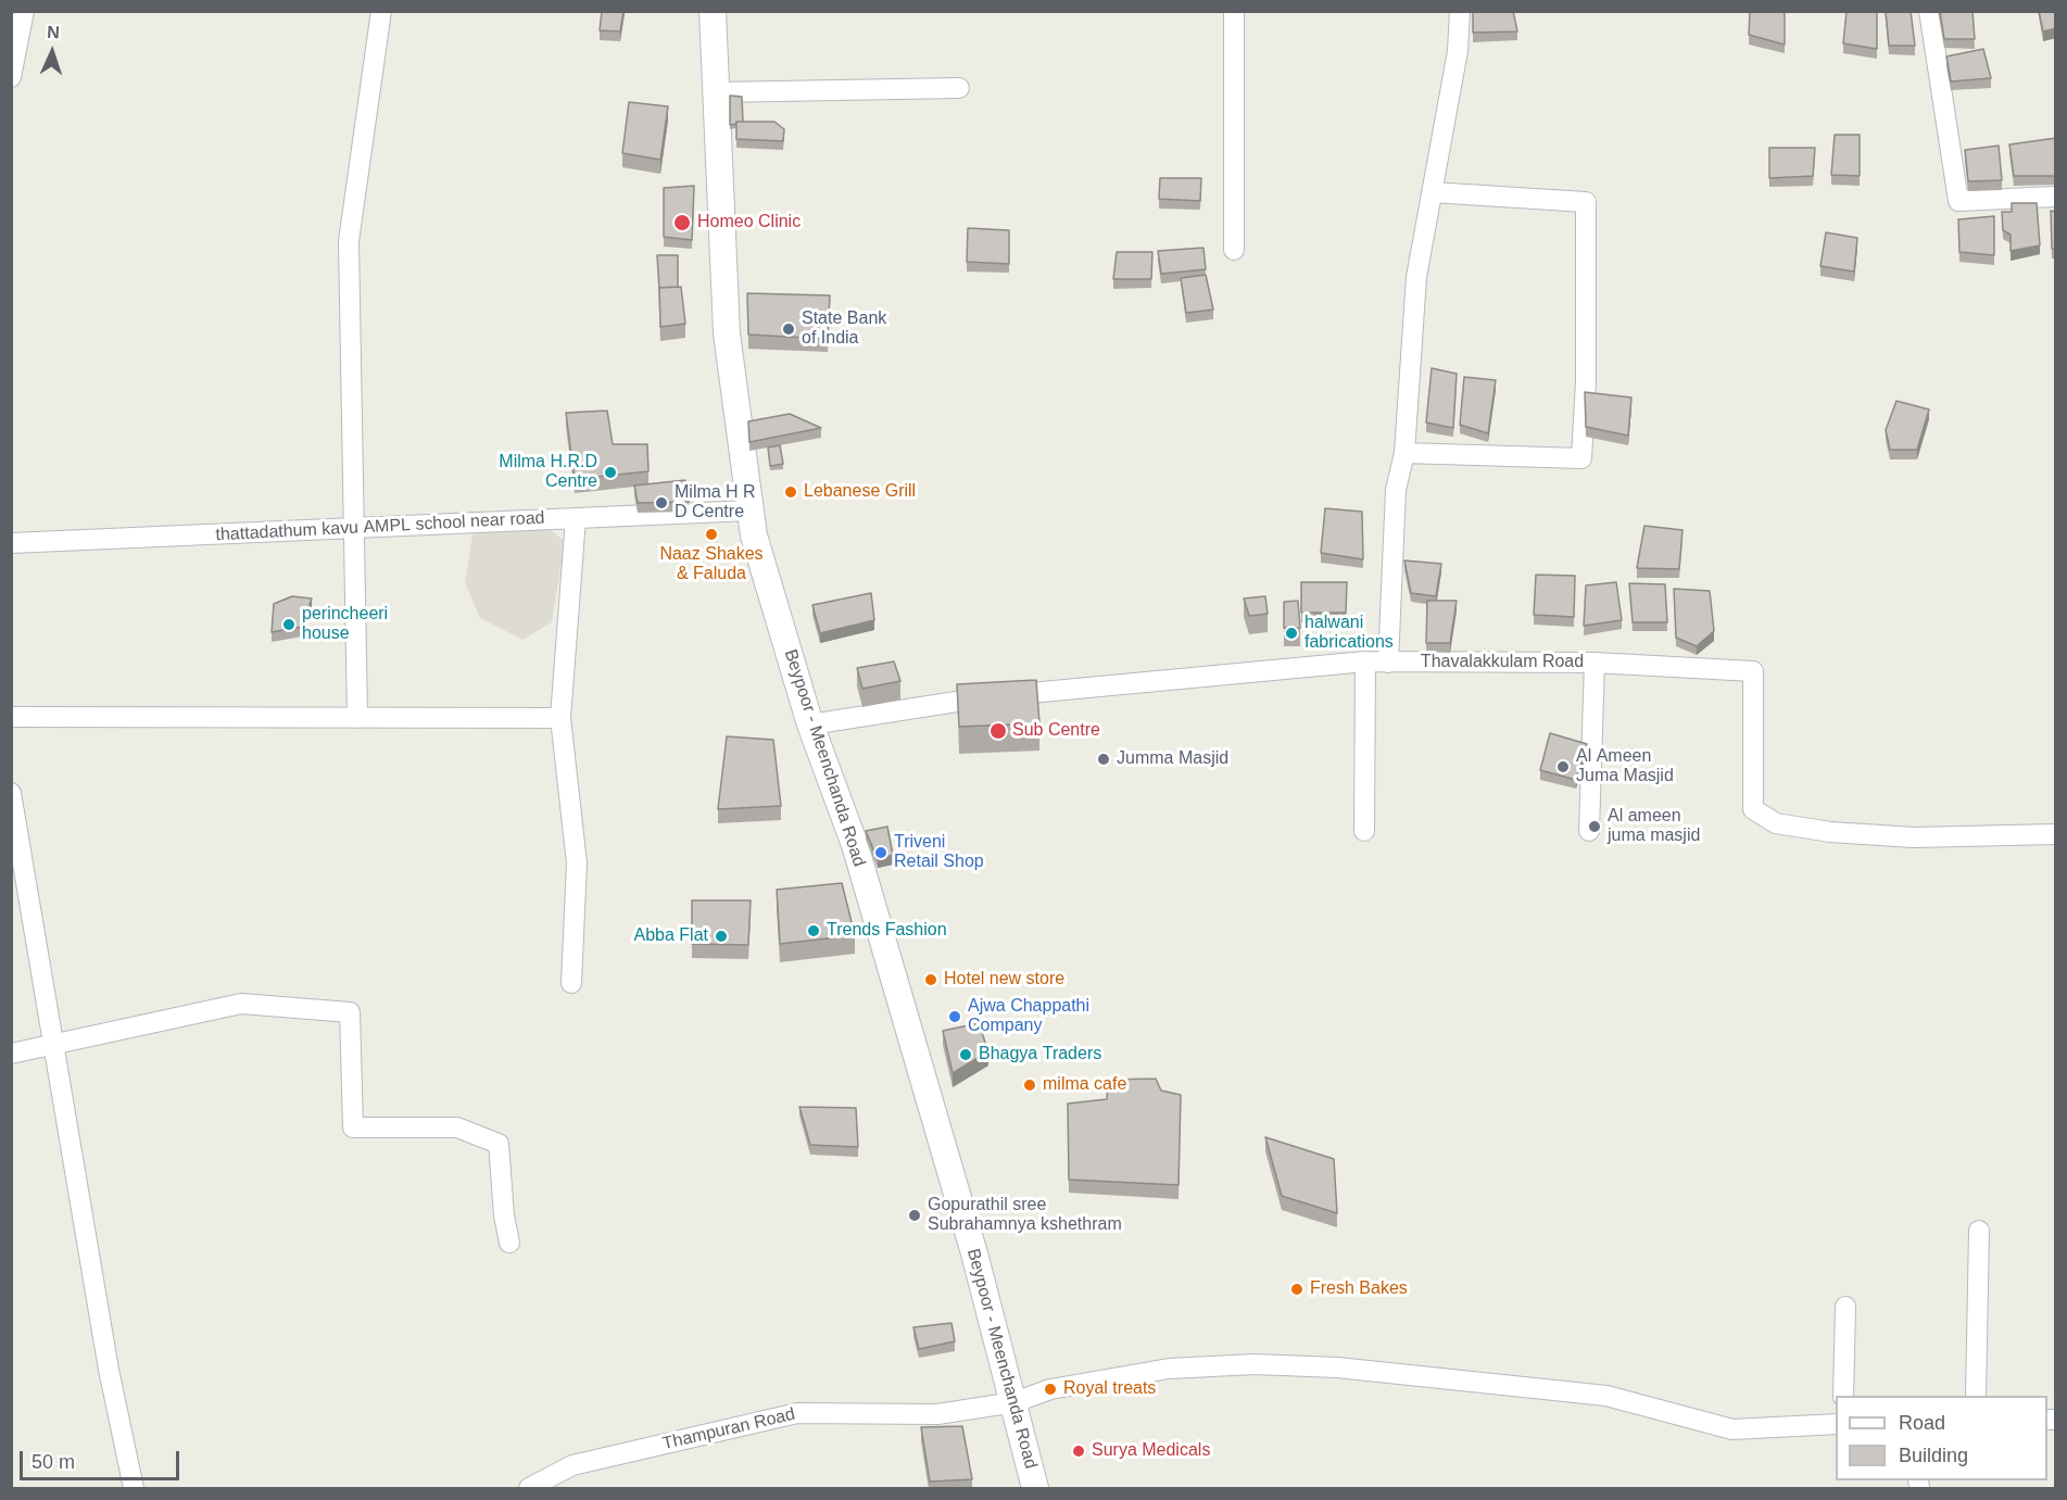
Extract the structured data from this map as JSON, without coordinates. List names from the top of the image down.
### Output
{
  "streets": {
    "main road": ["Beypoor - Meenchanda Road"],
    "street": ["thattadathum kavu AMPL school near road", "Thavalakkulam Road", "Thampuran Road"]
  },
  "crossings": [
    ["thattadathum kavu AMPL school near road", "Beypoor - Meenchanda Road"],
    ["Thavalakkulam Road", "Beypoor - Meenchanda Road"],
    ["Beypoor - Meenchanda Road", "Thampuran Road"]
  ],
  "places": [
    "Homeo Clinic",
    "State Bank of India",
    "Milma H.R.D Centre",
    "Lebanese Grill",
    "Milma H R D Centre",
    "Naaz Shakes & Faluda",
    "perincheeri house",
    "halwani fabrications",
    "Sub Centre",
    "Jumma Masjid",
    "Al Ameen Juma Masjid",
    "Al ameen juma masjid",
    "Triveni Retail Shop",
    "Trends Fashion",
    "Abba Flat",
    "Hotel new store",
    "Ajwa Chappathi Company",
    "Bhagya Traders",
    "milma cafe",
    "Gopurathil sree Subrahamnya kshethram",
    "Fresh Bakes",
    "Royal treats",
    "Surya Medicals"
  ],
  "legend": ["Road", "Building"],
  "scale_bar": "50 m",
  "north": "top"
}
